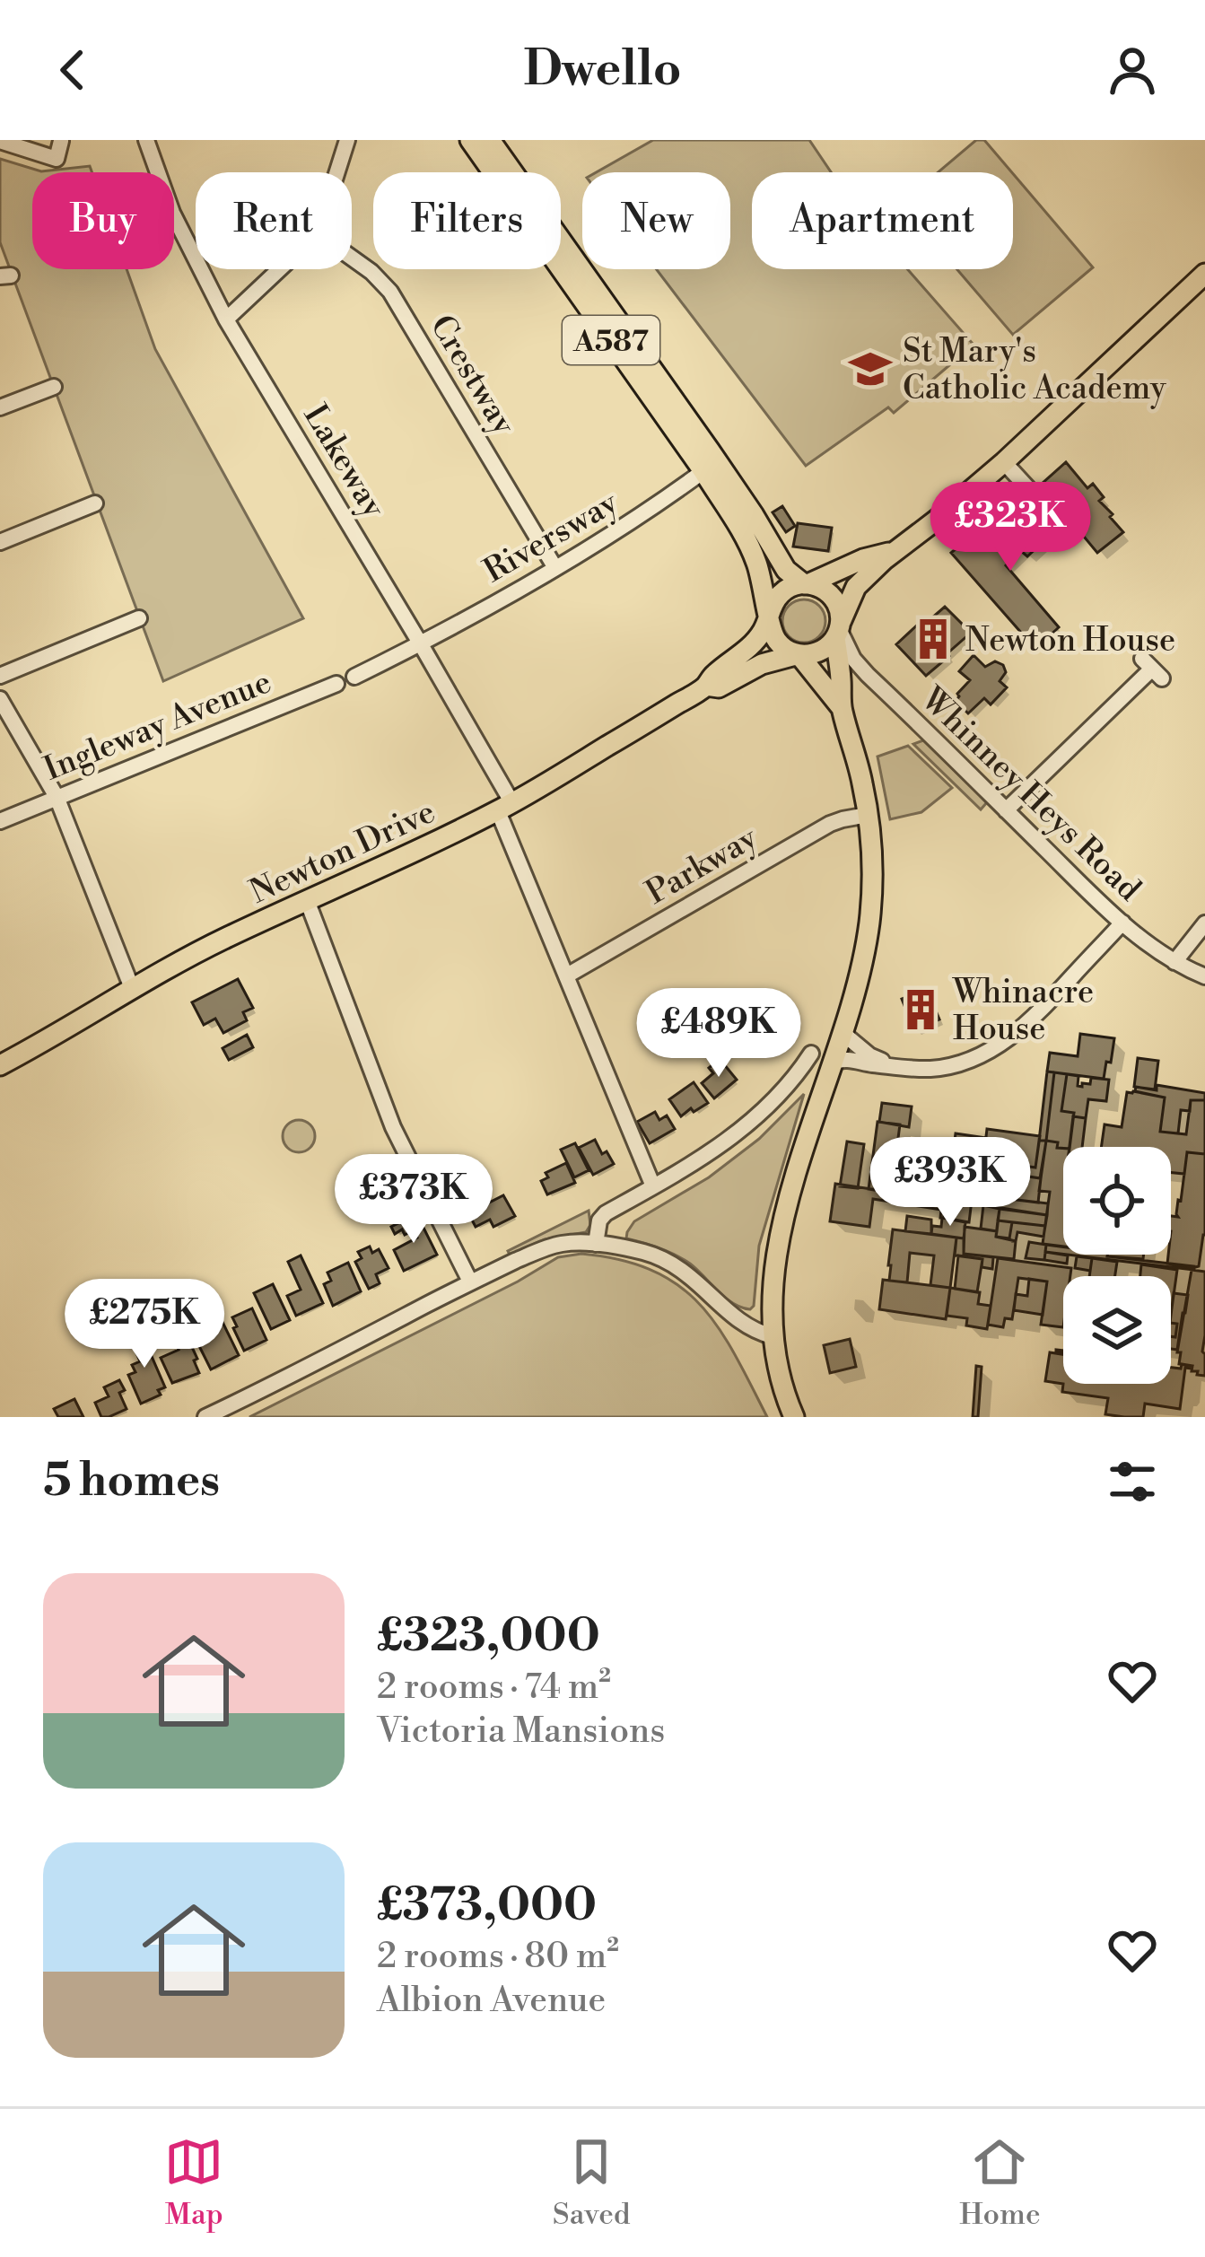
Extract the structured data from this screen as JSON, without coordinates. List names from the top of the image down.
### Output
{
  "streets": {
    "main road": ["A587", "Newton Drive"],
    "street": [
      "Crestway",
      "Lakeway",
      "Riversway",
      "Ingleway Avenue",
      "Whinney Heys Road",
      "Parkway"
    ]
  },
  "crossings": [
    ["A587", "Riversway"],
    ["A587", "Whinney Heys Road"],
    ["A587", "Newton Drive"],
    ["Crestway", "Riversway"],
    ["Lakeway", "Riversway"],
    ["Lakeway", "Newton Drive"],
    ["Lakeway", "Parkway"],
    ["Whinney Heys Road", "Newton Drive"]
  ],
  "places": {
    "school or university": ["St Mary's Catholic Academy"],
    "building": ["Newton House", "Whinacre House"]
  },
  "page": {
    "header": "Dwello",
    "chip": [
      "Buy",
      "Rent",
      "Filters",
      "New",
      "Apartment"
    ],
    "price": [
      "£323K",
      "£489K",
      "£393K",
      "£373K",
      "£275K"
    ],
    "heading": "5 homes",
    "list": [
      {
        "name": "£323,000",
        "note": "2 rooms · 74 m² · Victoria Mansions"
      },
      {
        "name": "£373,000",
        "note": "2 rooms · 80 m² · Albion Avenue"
      }
    ],
    "tabs": ["Map", "Saved", "Home"]
  }
}
